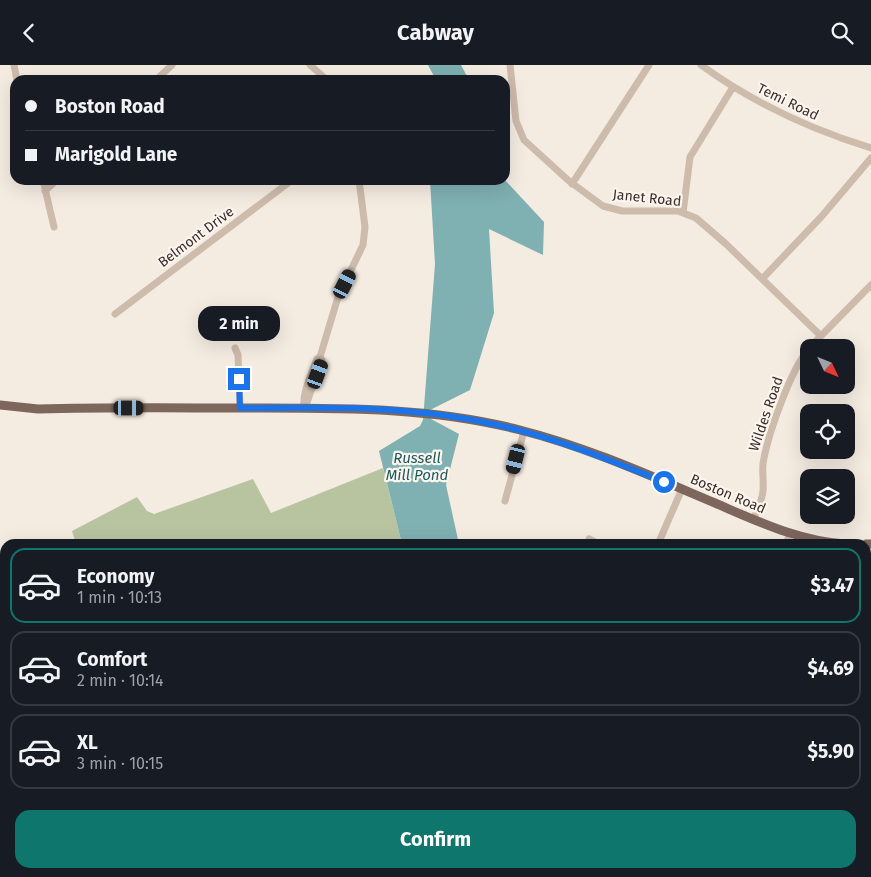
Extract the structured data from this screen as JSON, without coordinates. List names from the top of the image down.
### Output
{
  "streets": {
    "main road": ["Boston Road"],
    "street": [
      "Temi Road",
      "Janet Road",
      "Belmont Drive",
      "Wildes Road"
    ]
  },
  "crossings": [
    ["Janet Road", "Wildes Road"],
    ["Wildes Road", "Boston Road"]
  ],
  "water": ["Russell Mill Pond"],
  "north": "bottom right",
  "page": {
    "header": "Cabway",
    "banner": ["Boston Road", "Marigold Lane"],
    "bubble": "2 min",
    "list": [
      {
        "name": "Economy",
        "note": "1 min · 10:13",
        "value": "$3.47"
      },
      {
        "name": "Comfort",
        "note": "2 min · 10:14",
        "value": "$4.69"
      },
      {
        "name": "XL",
        "note": "3 min · 10:15",
        "value": "$5.90"
      }
    ],
    "buttons": "Confirm"
  }
}
